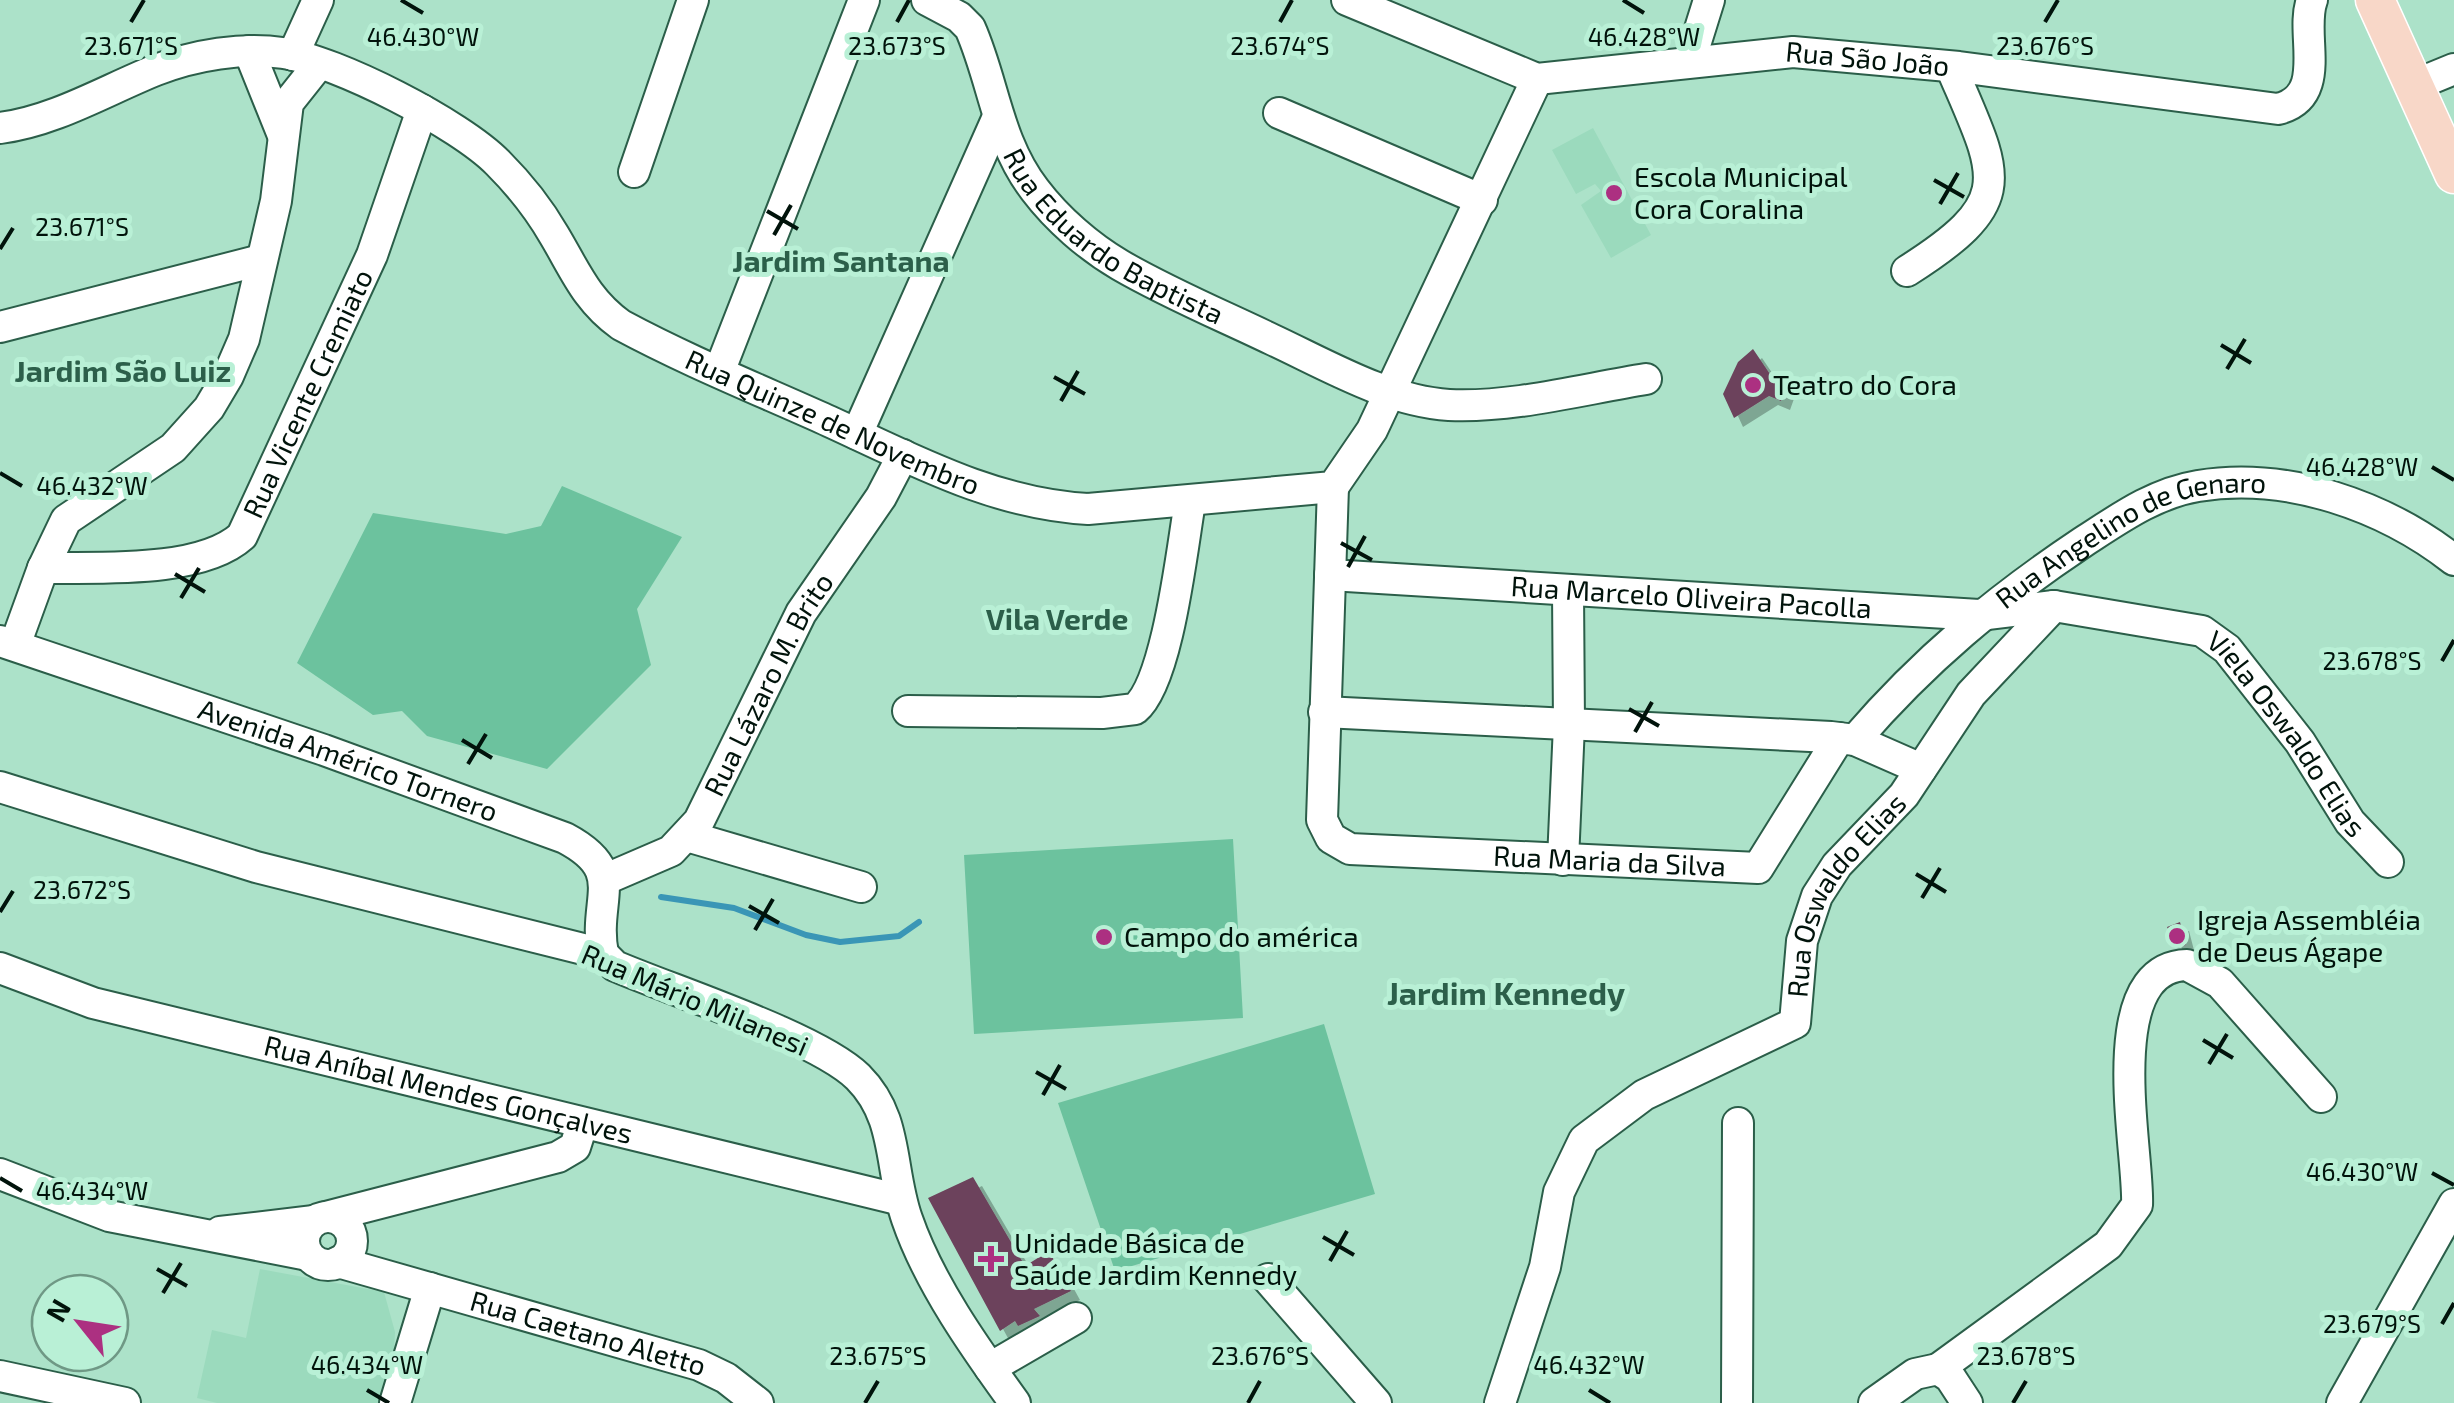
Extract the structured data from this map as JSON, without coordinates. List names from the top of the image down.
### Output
{
  "streets": {
    "street": [
      "Rua São João",
      "Rua Eduardo Baptista",
      "Rua Vicente Cremiato",
      "Rua Quinze de Novembro",
      "Rua Angelino de Genaro",
      "Rua Marcelo Oliveira Pacolla",
      "Rua Lázaro M. Brito",
      "Viela Oswaldo Elias",
      "Avenida Américo Tornero",
      "Rua Maria da Silva",
      "Rua Oswaldo Elias",
      "Rua Mário Milanesi",
      "Rua Aníbal Mendes Gonçalves",
      "Rua Caetano Aletto"
    ]
  },
  "crossings": [
    ["Rua Vicente Cremiato", "Rua Quinze de Novembro"],
    ["Rua Quinze de Novembro", "Rua Lázaro M. Brito"],
    ["Rua Angelino de Genaro", "Rua Marcelo Oliveira Pacolla"],
    ["Rua Angelino de Genaro", "Rua Maria da Silva"],
    ["Rua Marcelo Oliveira Pacolla", "Viela Oswaldo Elias"],
    ["Rua Marcelo Oliveira Pacolla", "Rua Maria da Silva"],
    ["Rua Marcelo Oliveira Pacolla", "Rua Oswaldo Elias"],
    ["Rua Lázaro M. Brito", "Avenida Américo Tornero"],
    ["Viela Oswaldo Elias", "Rua Oswaldo Elias"],
    ["Rua Mário Milanesi", "Rua Aníbal Mendes Gonçalves"]
  ],
  "districts": [
    "Jardim Santana",
    "Jardim São Luiz",
    "Vila Verde",
    "Jardim Kennedy"
  ],
  "places": {
    "other": [
      "Escola Municipal Cora Coralina",
      "Teatro do Cora",
      "Igreja Assembléia de Deus Ágape",
      "Campo do américa"
    ],
    "health": ["Unidade Básica de Saúde Jardim Kennedy"]
  },
  "north": "top left",
  "coordinates": [
    "46.430°W",
    "46.428°W",
    "23.671°S",
    "23.673°S",
    "23.674°S",
    "23.676°S",
    "46.432°W",
    "23.678°S",
    "23.672°S",
    "46.434°W",
    "23.679°S",
    "23.675°S"
  ]
}
